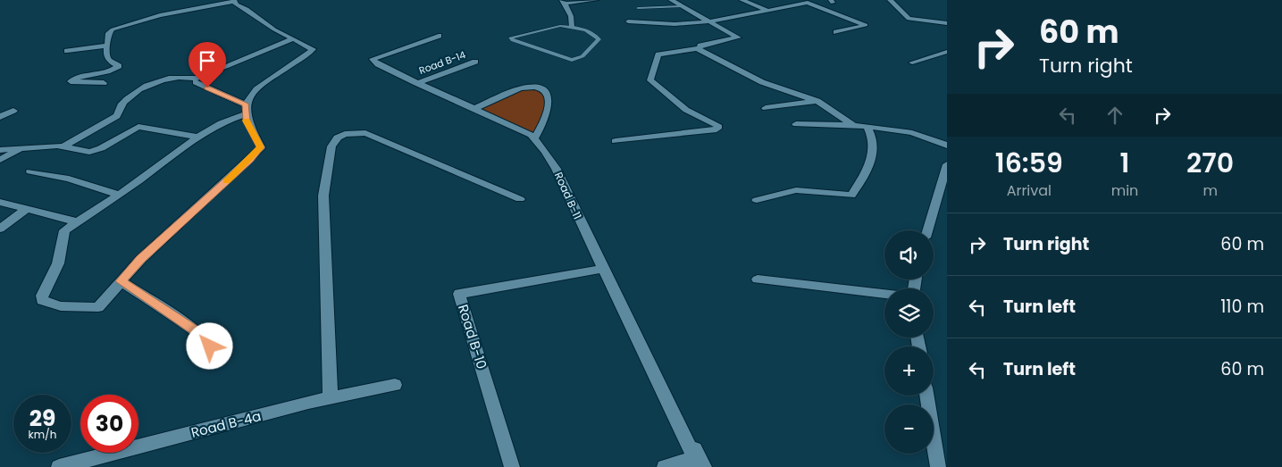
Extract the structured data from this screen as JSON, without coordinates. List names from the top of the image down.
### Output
{
  "streets": {
    "street": [
      "Road B-14",
      "Road B-11",
      "Road B-10",
      "Road B-4a"
    ]
  },
  "crossings": [
    ["Road B-14", "Road B-11"],
    ["Road B-11", "Road B-10"]
  ],
  "page": {
    "turn": ["60 m", "Turn right"],
    "eta": [
      "16:59",
      "Arrival",
      "1",
      "min",
      "270",
      "m"
    ],
    "list": [
      {
        "name": "Turn right",
        "value": "60 m"
      },
      {
        "name": "Turn left",
        "value": "110 m"
      },
      {
        "name": "Turn left",
        "value": "60 m"
      }
    ],
    "map_buttons": ["+", "−"],
    "speed": "29 km/h",
    "limit": "30"
  }
}
